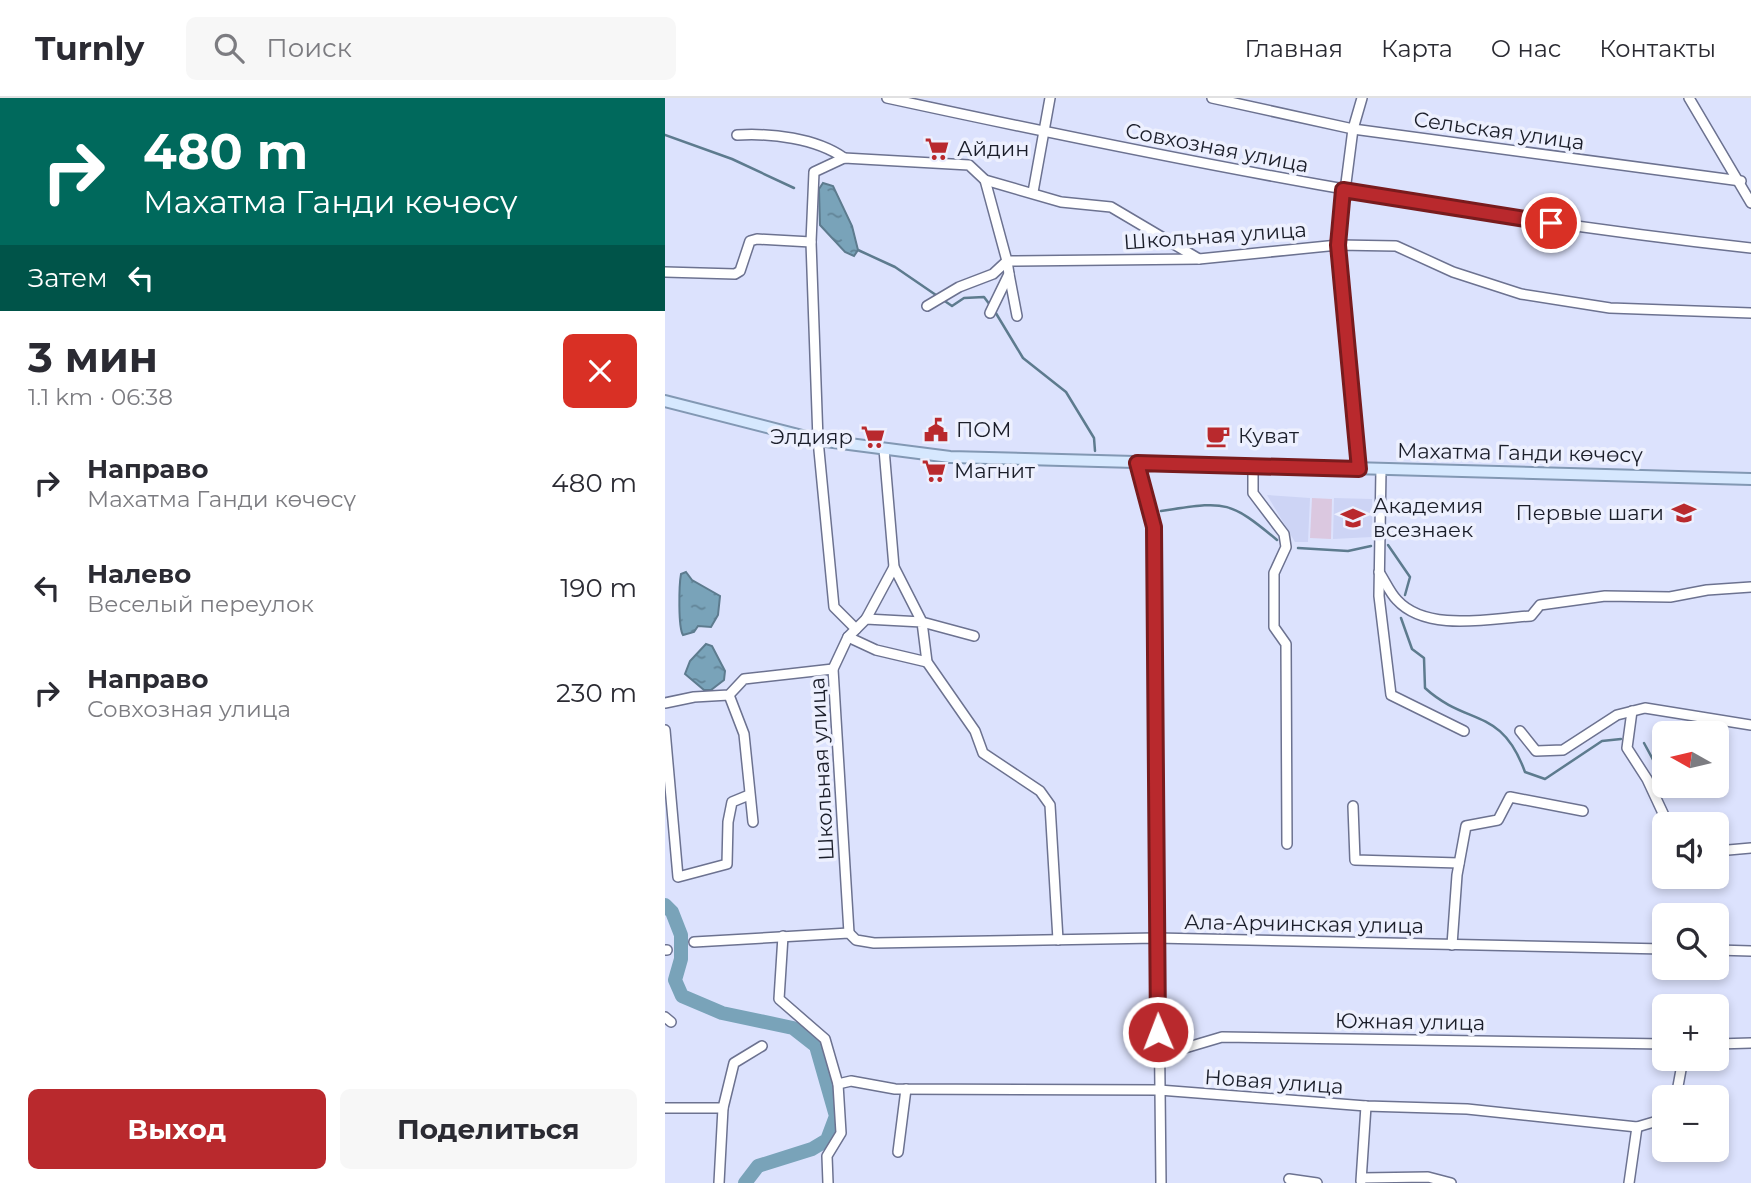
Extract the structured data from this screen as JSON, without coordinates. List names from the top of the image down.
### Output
{
  "streets": {
    "main road": ["Махатма Ганди көчөсү"],
    "street": [
      "Сельская улица",
      "Совхозная улица",
      "Школьная улица",
      "Ала-Арчинская улица",
      "Южная улица",
      "Новая улица"
    ]
  },
  "crossings": [
    ["Школьная улица", "Ала-Арчинская улица"]
  ],
  "places": {
    "supermarket": ["Айдин", "Элдияр", "Магнит"],
    "public building": ["ПОМ"],
    "cafe": ["Куват"],
    "school or university": ["Первые шаги", "Академия всезнаек"]
  },
  "north": "left",
  "page": {
    "header": "Turnly",
    "search": "Поиск",
    "nav": [
      "Главная",
      "Карта",
      "О нас",
      "Контакты"
    ],
    "turn": ["480 m", "Махатма Ганди көчөсү"],
    "then": "Затем",
    "heading": ["3 мин", "1.1 km · 06:38"],
    "list": [
      {
        "name": "Направо",
        "note": "Махатма Ганди көчөсү",
        "value": "480 m"
      },
      {
        "name": "Налево",
        "note": "Веселый переулок",
        "value": "190 m"
      },
      {
        "name": "Направо",
        "note": "Совхозная улица",
        "value": "230 m"
      }
    ],
    "map_buttons": ["+", "−"],
    "buttons": ["Выход", "Поделиться"]
  }
}
